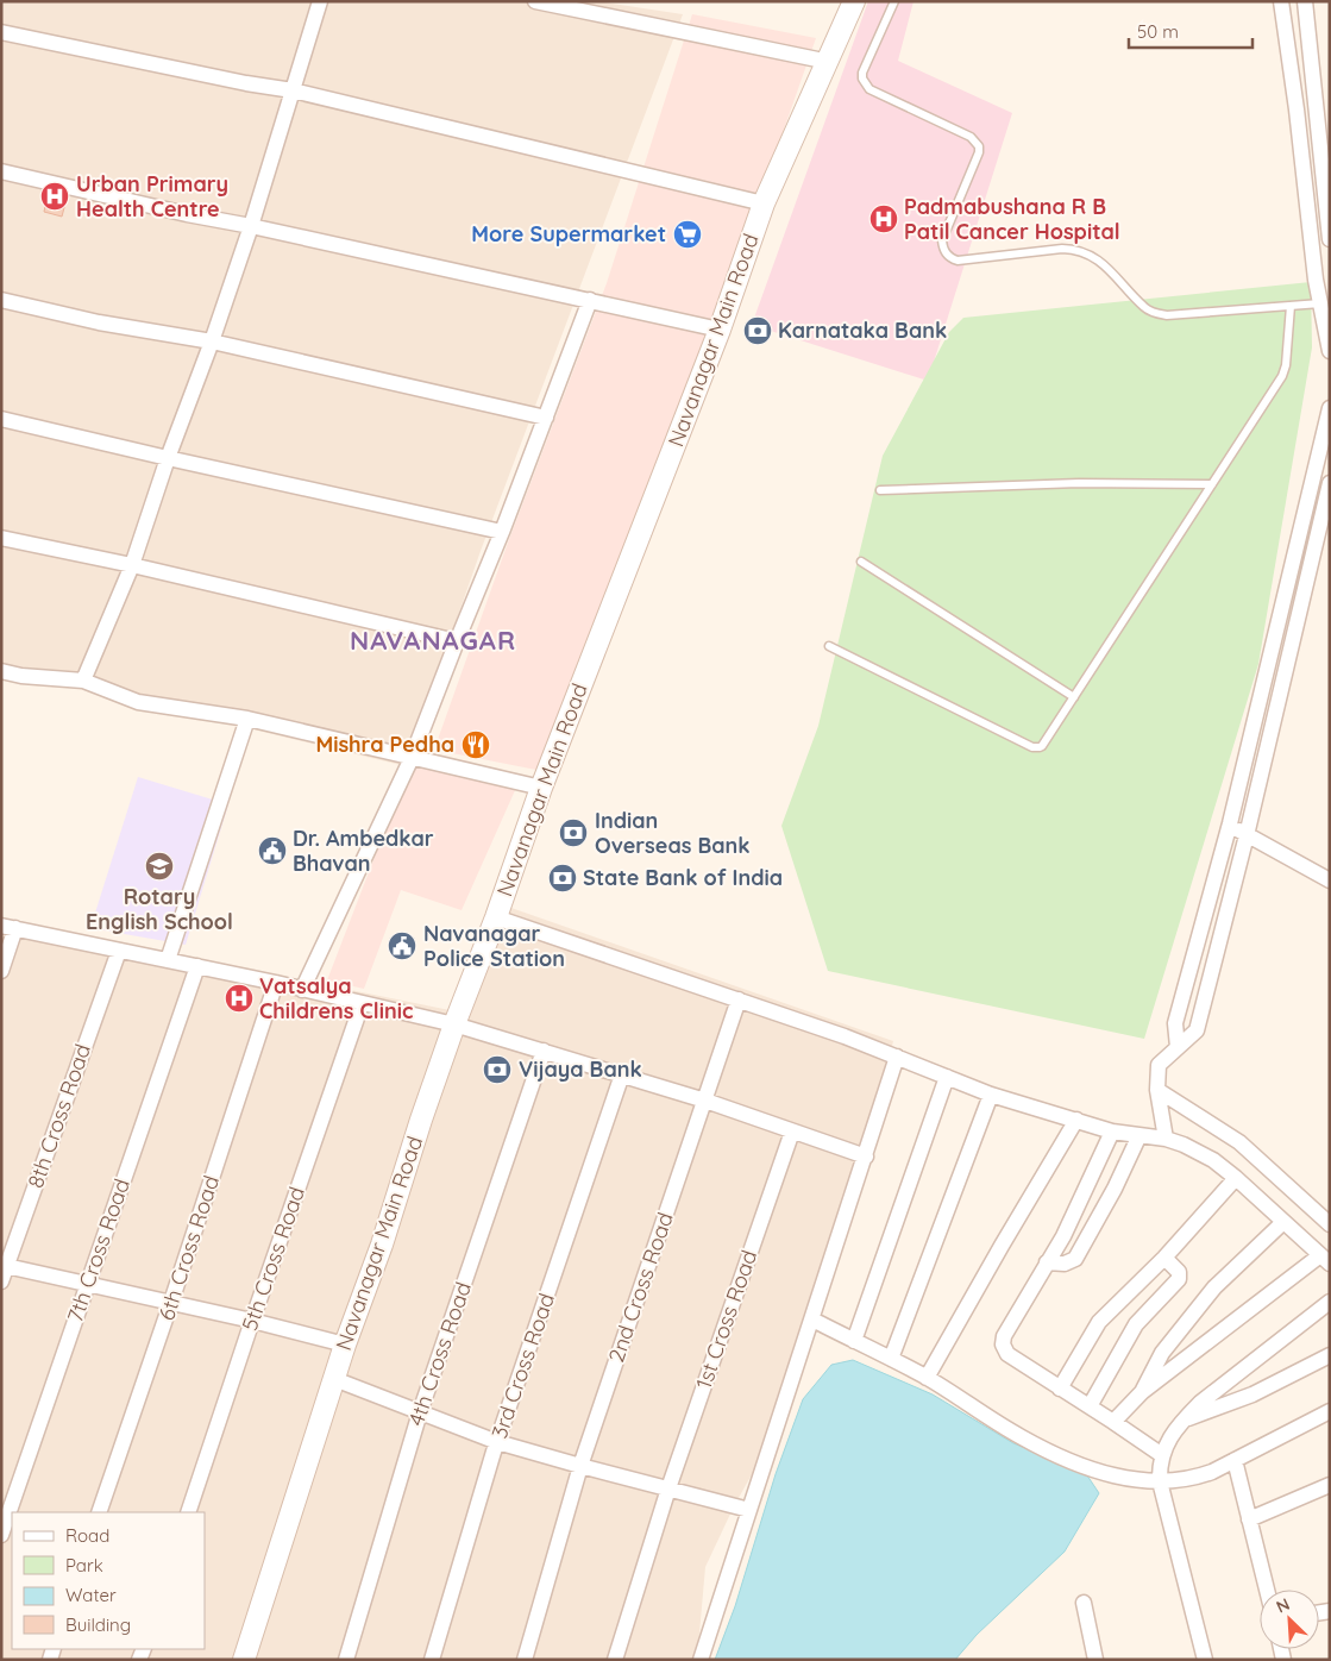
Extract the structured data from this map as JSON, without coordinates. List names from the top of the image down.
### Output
{
  "streets": {
    "main road": ["Navanagar Main Road"],
    "street": [
      "8th Cross Road",
      "6th Cross Road",
      "7th Cross Road",
      "5th Cross Road",
      "2nd Cross Road",
      "1st Cross Road",
      "4th Cross Road",
      "3rd Cross Road"
    ]
  },
  "districts": ["NAVANAGAR"],
  "places": {
    "hospital": ["Urban Primary Health Centre", "Padmabushana R B Patil Cancer Hospital", "Vatsalya Childrens Clinic"],
    "supermarket": ["More Supermarket"],
    "bank": [
      "Karnataka Bank",
      "Indian Overseas Bank",
      "State Bank of India",
      "Vijaya Bank"
    ],
    "restaurant": ["Mishra Pedha"],
    "public building": ["Dr. Ambedkar Bhavan", "Navanagar Police Station"],
    "school or university": ["Rotary English School"]
  },
  "legend": [
    "Road",
    "Park",
    "Water",
    "Building"
  ],
  "scale_bar": "50 m",
  "north": "top left"
}
